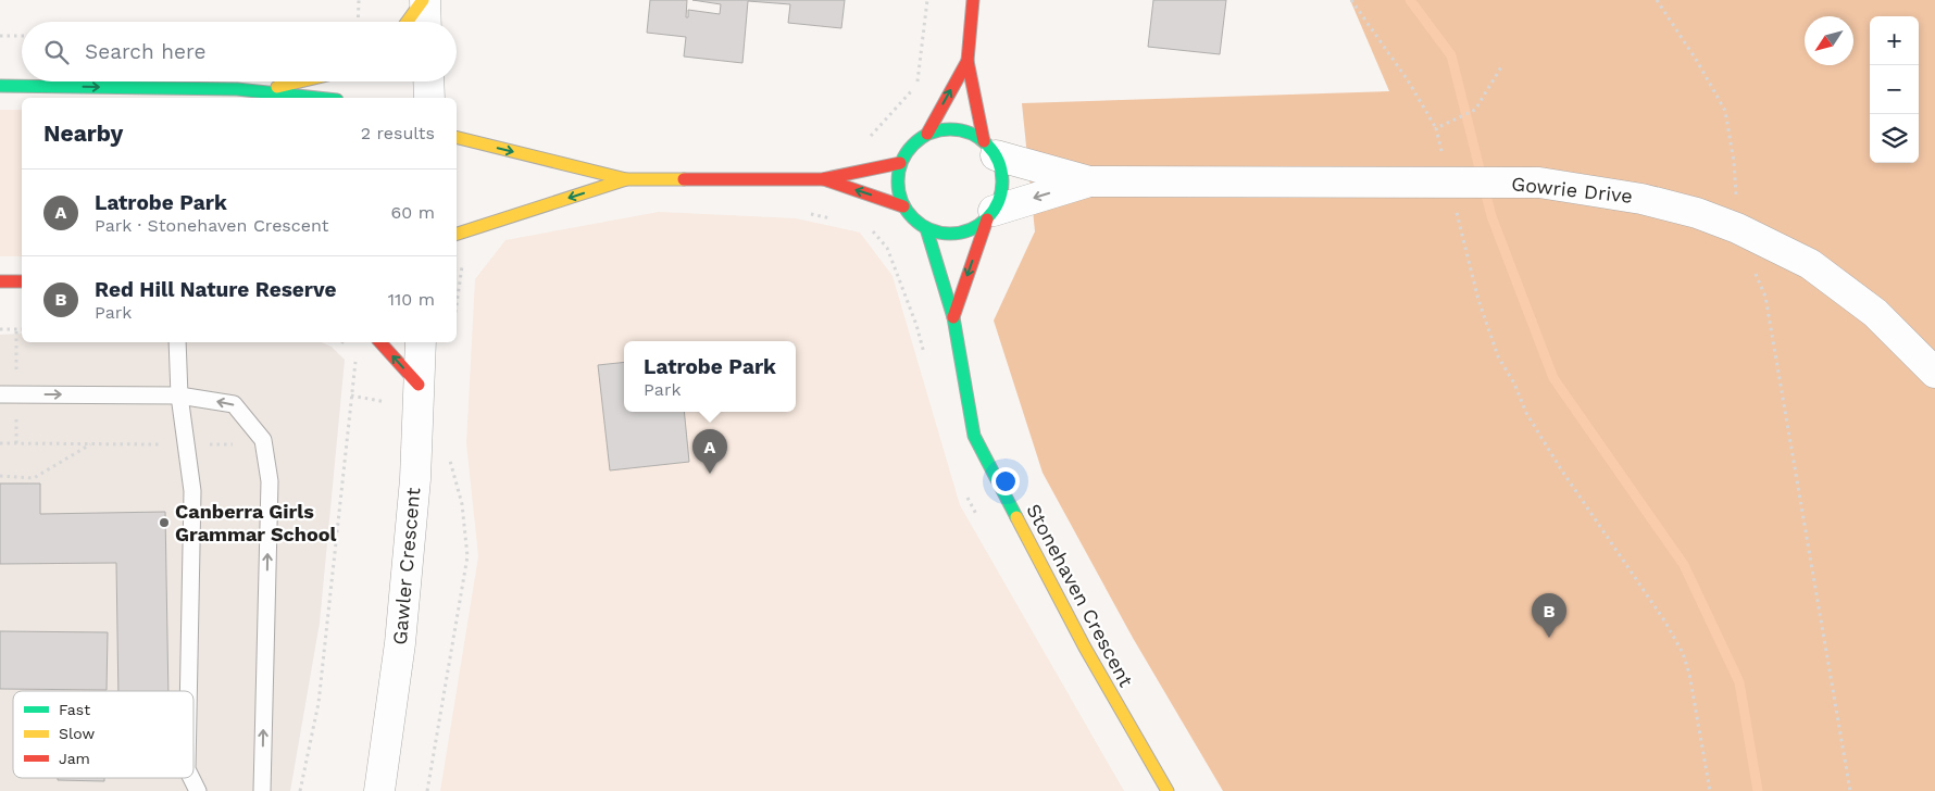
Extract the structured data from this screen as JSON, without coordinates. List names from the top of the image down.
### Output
{
  "streets": {
    "main road": ["Stonehaven Crescent"],
    "street": ["Gowrie Drive", "Gawler Crescent"]
  },
  "crossings": [
    ["Gowrie Drive", "Stonehaven Crescent"]
  ],
  "places": ["Canberra Girls Grammar School"],
  "legend": ["Fast", "Slow", "Jam"],
  "north": "bottom left",
  "page": {
    "map_buttons": ["+", "−"],
    "search": "Search here",
    "heading": ["Nearby", "2 results"],
    "list": [
      {
        "mark": "A",
        "name": "Latrobe Park",
        "note": "Park · Stonehaven Crescent",
        "value": "60 m"
      },
      {
        "mark": "B",
        "name": "Red Hill Nature Reserve",
        "note": "Park",
        "value": "110 m"
      }
    ],
    "popup": ["Latrobe Park", "Park"],
    "pins": ["A", "B"]
  }
}
